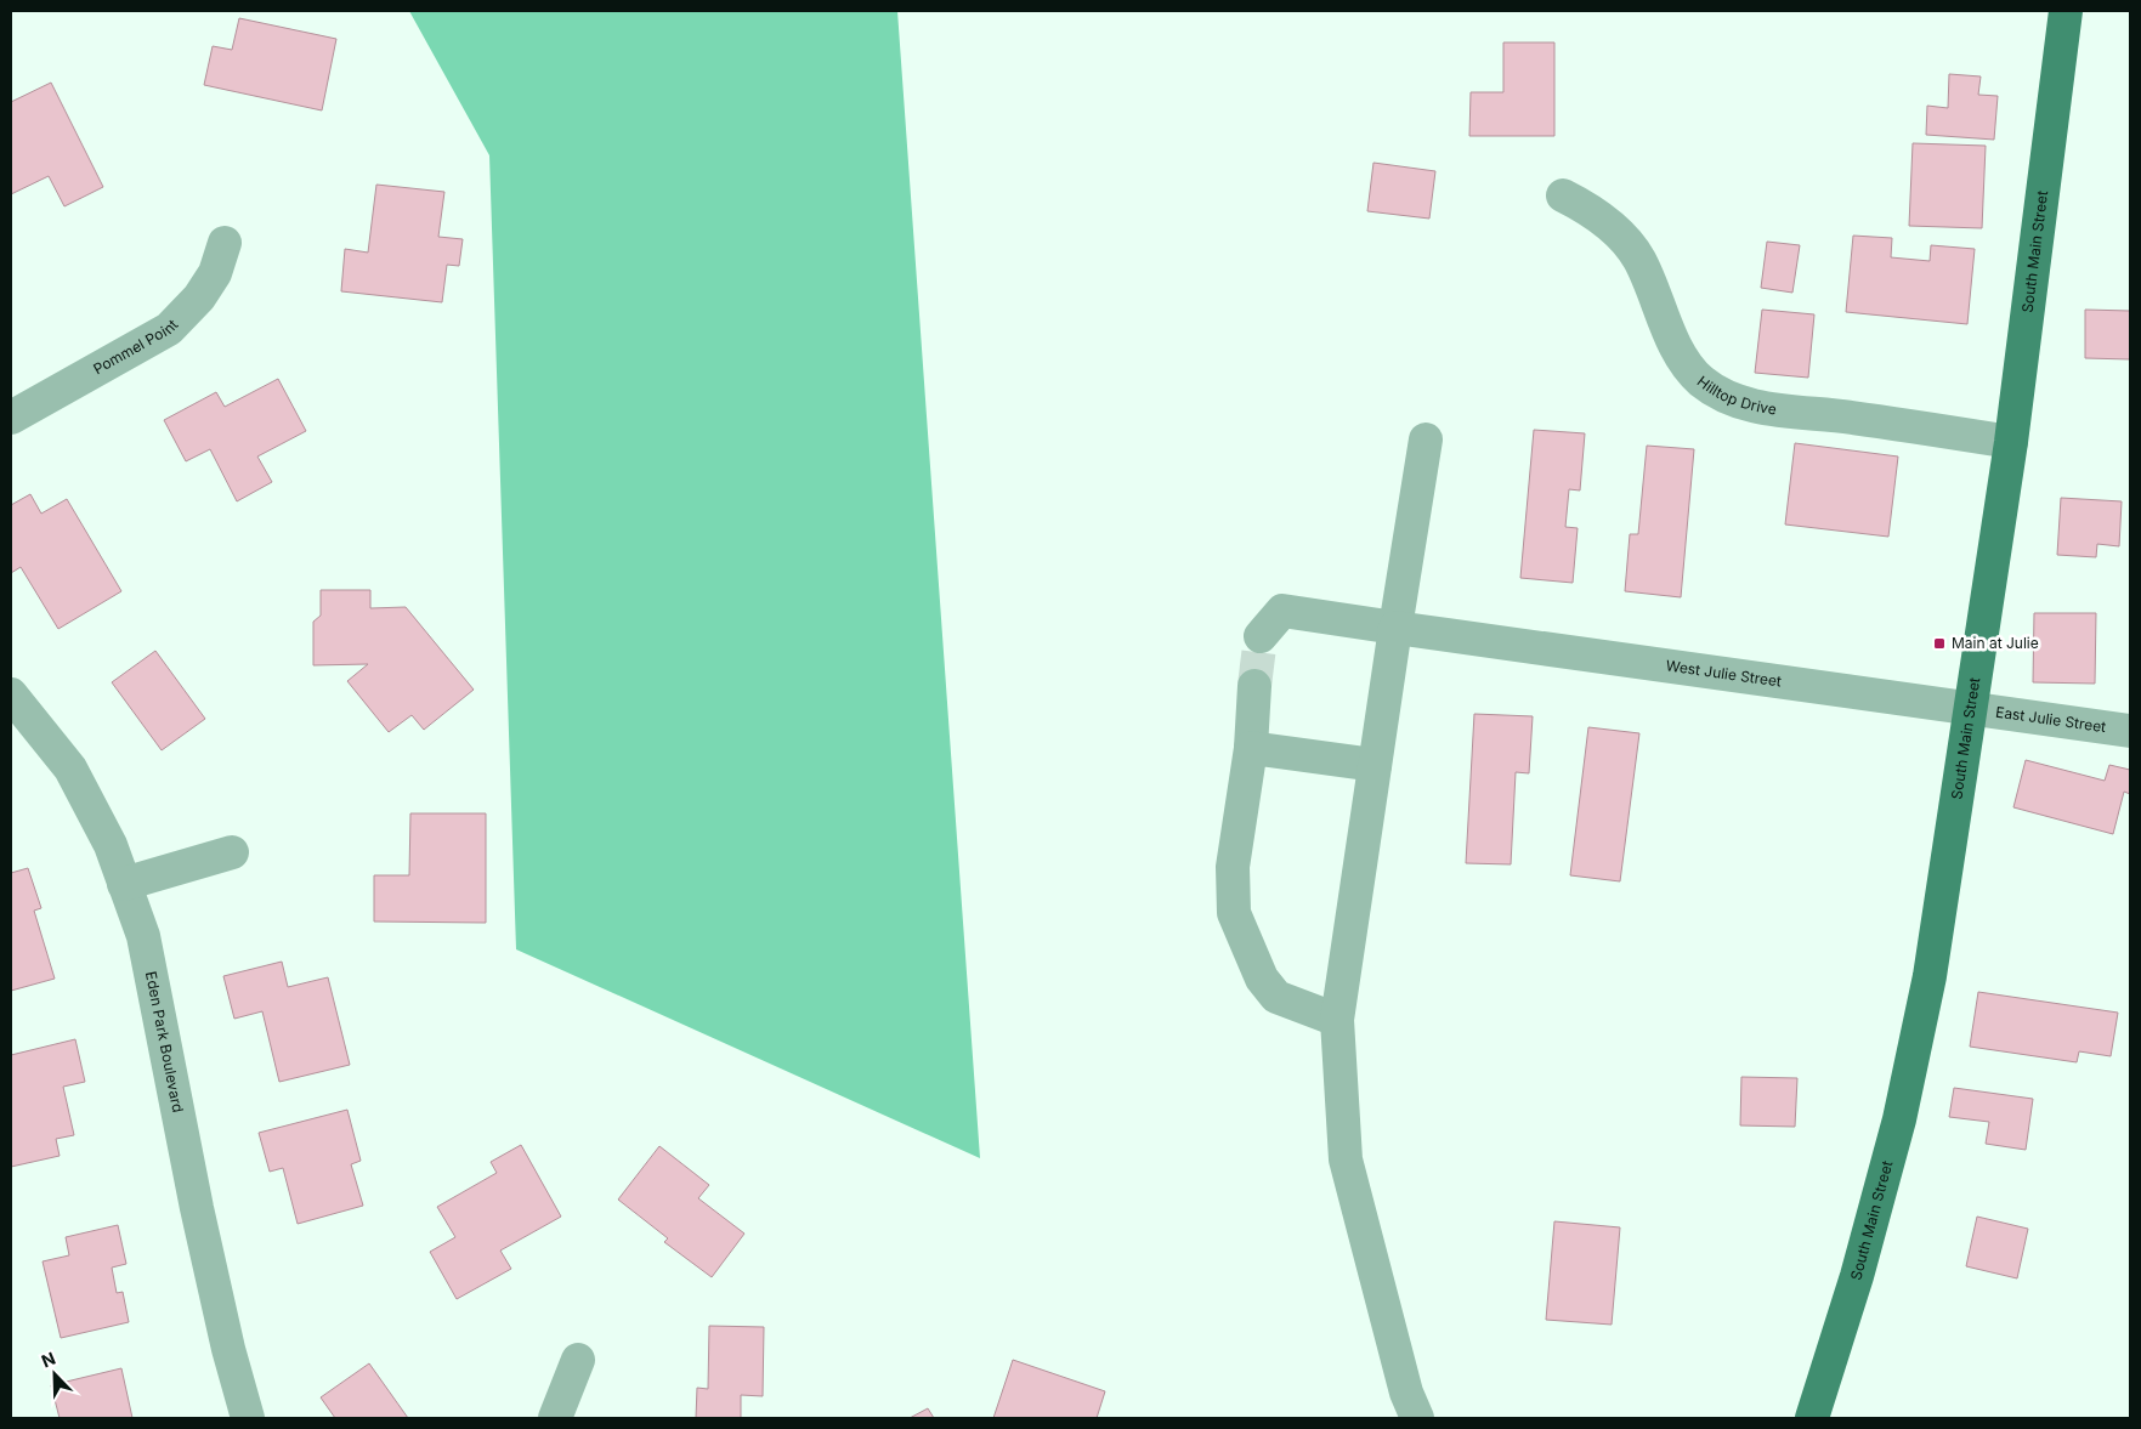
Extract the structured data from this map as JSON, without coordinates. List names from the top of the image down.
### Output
{
  "streets": {
    "main road": ["South Main Street"],
    "street": [
      "Pommel Point",
      "Hilltop Drive",
      "West Julie Street",
      "East Julie Street",
      "Eden Park Boulevard"
    ]
  },
  "crossings": [
    ["South Main Street", "Hilltop Drive"],
    ["South Main Street", "West Julie Street"],
    ["South Main Street", "East Julie Street"],
    ["West Julie Street", "East Julie Street"]
  ],
  "places": {
    "transit": ["Main at Julie"]
  },
  "north": "top left"
}
